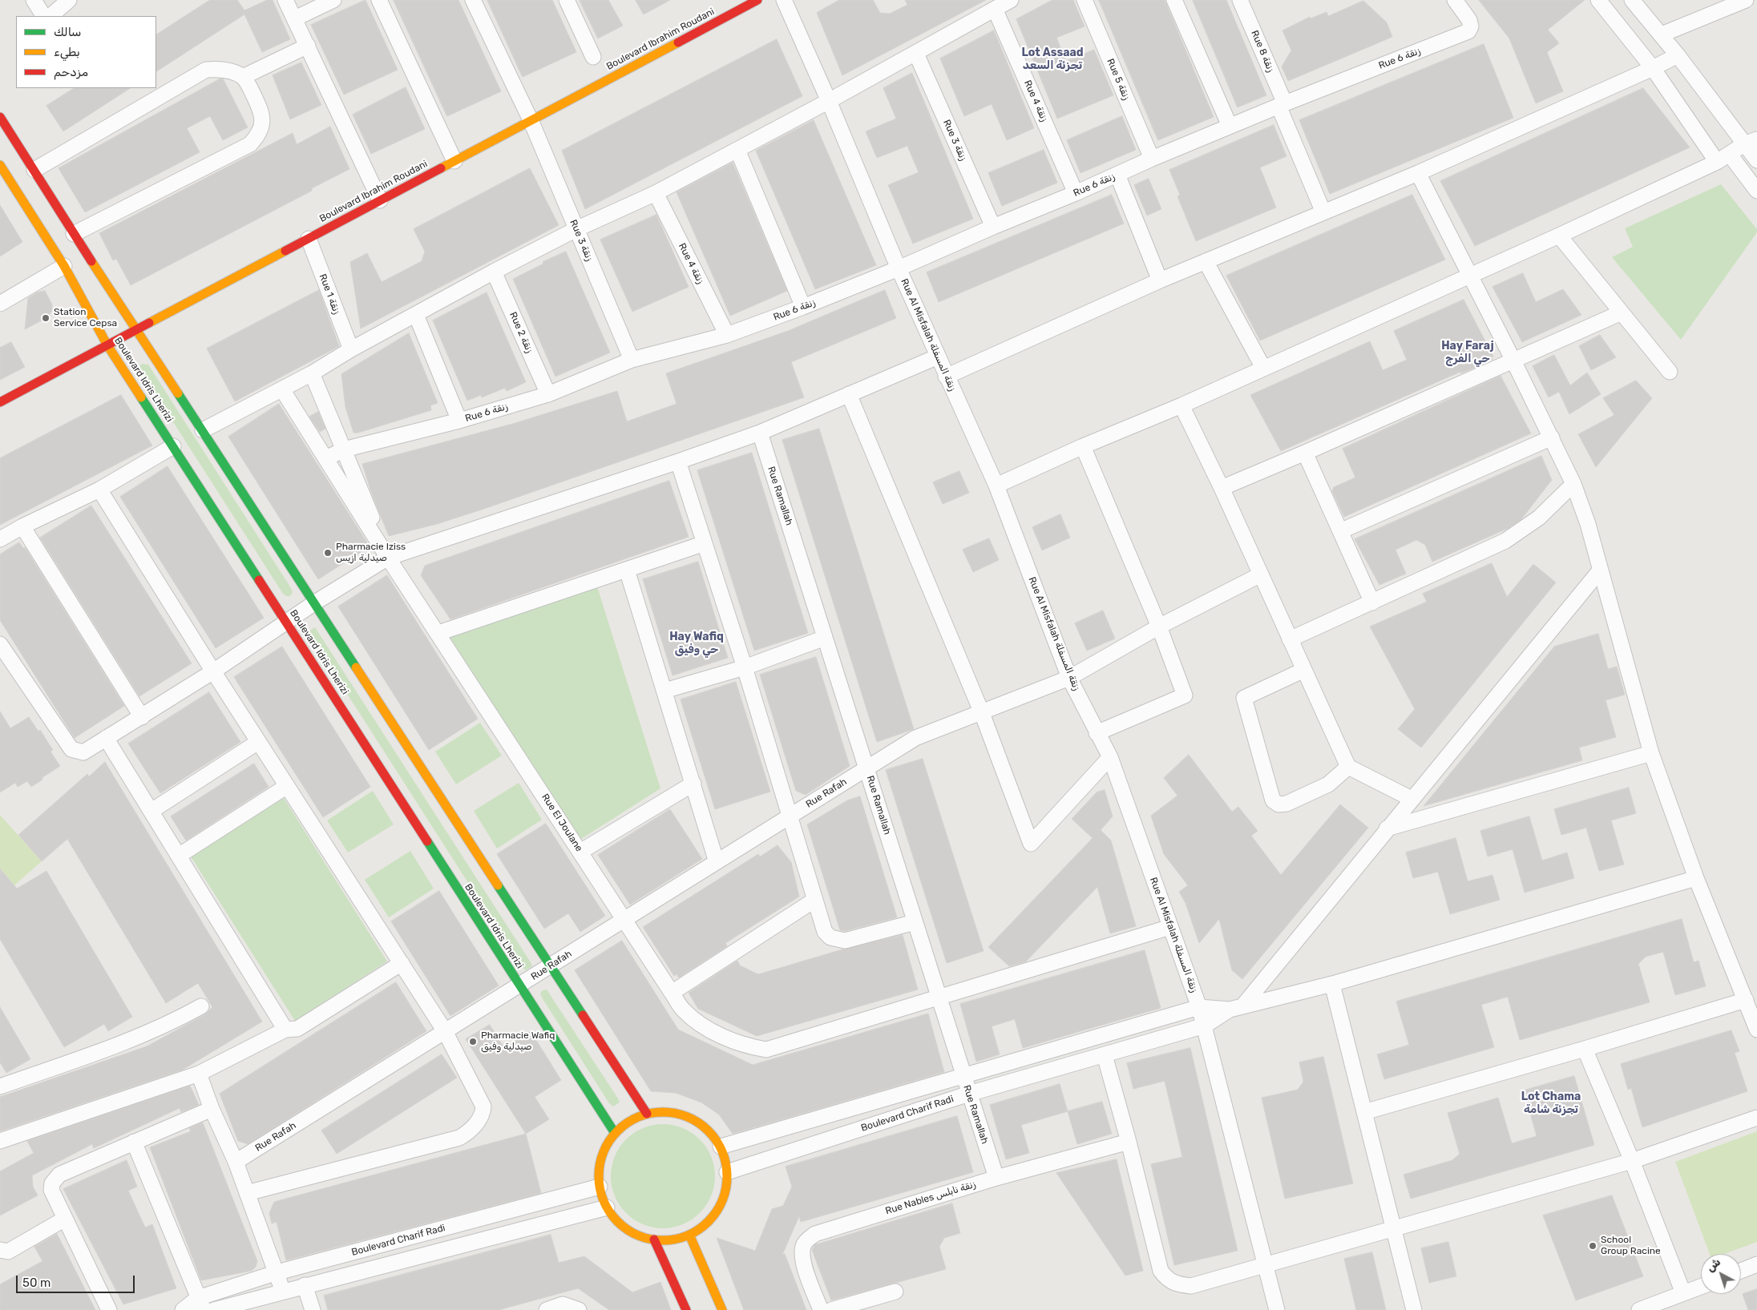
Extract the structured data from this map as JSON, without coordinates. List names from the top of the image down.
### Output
{
  "streets": {
    "main road": ["Boulevard Ibrahim Roudani", "Boulevard Idris Lherizi"],
    "street": [
      "Rue 8 زنقة",
      "Rue 6 زنقة",
      "Rue 5 زنقة",
      "Rue 4 زنقة",
      "Rue 3 زنقة",
      "Rue 1 زنقة",
      "Rue 2 زنقة",
      "Rue Al Misfalah زنقة المسفلة",
      "Rue Ramallah",
      "Rue Rafah",
      "Rue El Joulane",
      "Boulevard Charif Radi",
      "Rue Nables زنقة نابلس"
    ]
  },
  "crossings": [
    ["Boulevard Ibrahim Roudani", "Rue 3 زنقة"],
    ["Boulevard Ibrahim Roudani", "Rue 1 زنقة"],
    ["Boulevard Ibrahim Roudani", "Boulevard Idris Lherizi"],
    ["Rue 8 زنقة", "Rue 6 زنقة"],
    ["Rue 6 زنقة", "Rue 5 زنقة"],
    ["Rue 6 زنقة", "Rue 4 زنقة"],
    ["Rue 6 زنقة", "Rue 3 زنقة"],
    ["Rue 6 زنقة", "Rue 2 زنقة"],
    ["Rue 6 زنقة", "Rue Al Misfalah زنقة المسفلة"],
    ["Rue Al Misfalah زنقة المسفلة", "Rue Rafah"],
    ["Rue Al Misfalah زنقة المسفلة", "Boulevard Charif Radi"],
    ["Boulevard Idris Lherizi", "Rue Rafah"],
    ["Boulevard Idris Lherizi", "Boulevard Charif Radi"],
    ["Rue Ramallah", "Rue Rafah"],
    ["Rue Ramallah", "Rue El Joulane"],
    ["Rue Ramallah", "Boulevard Charif Radi"],
    ["Rue Ramallah", "Rue Nables زنقة نابلس"],
    ["Rue Rafah", "Rue El Joulane"]
  ],
  "districts": [
    "Lot Assaad تجزئة السعد",
    "Hay Faraj حي الفرج",
    "Hay Wafiq حي وفيق",
    "Lot Chama تجزئة شامة"
  ],
  "places": [
    "Station Service Cepsa",
    "Pharmacie Iziss صيدلية ازيس",
    "Pharmacie Wafiq صيدلية وفيق",
    "School Group Racine"
  ],
  "legend": ["سالك", "بطيء", "مزدحم"],
  "scale_bar": "50 m",
  "north": "top left"
}
